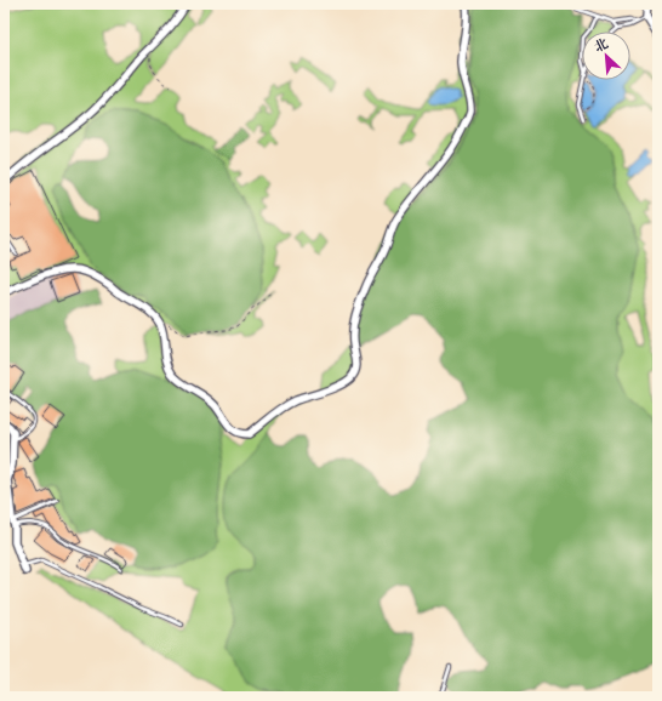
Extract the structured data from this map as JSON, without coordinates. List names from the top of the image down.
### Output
{
  "north": "top left"
}
